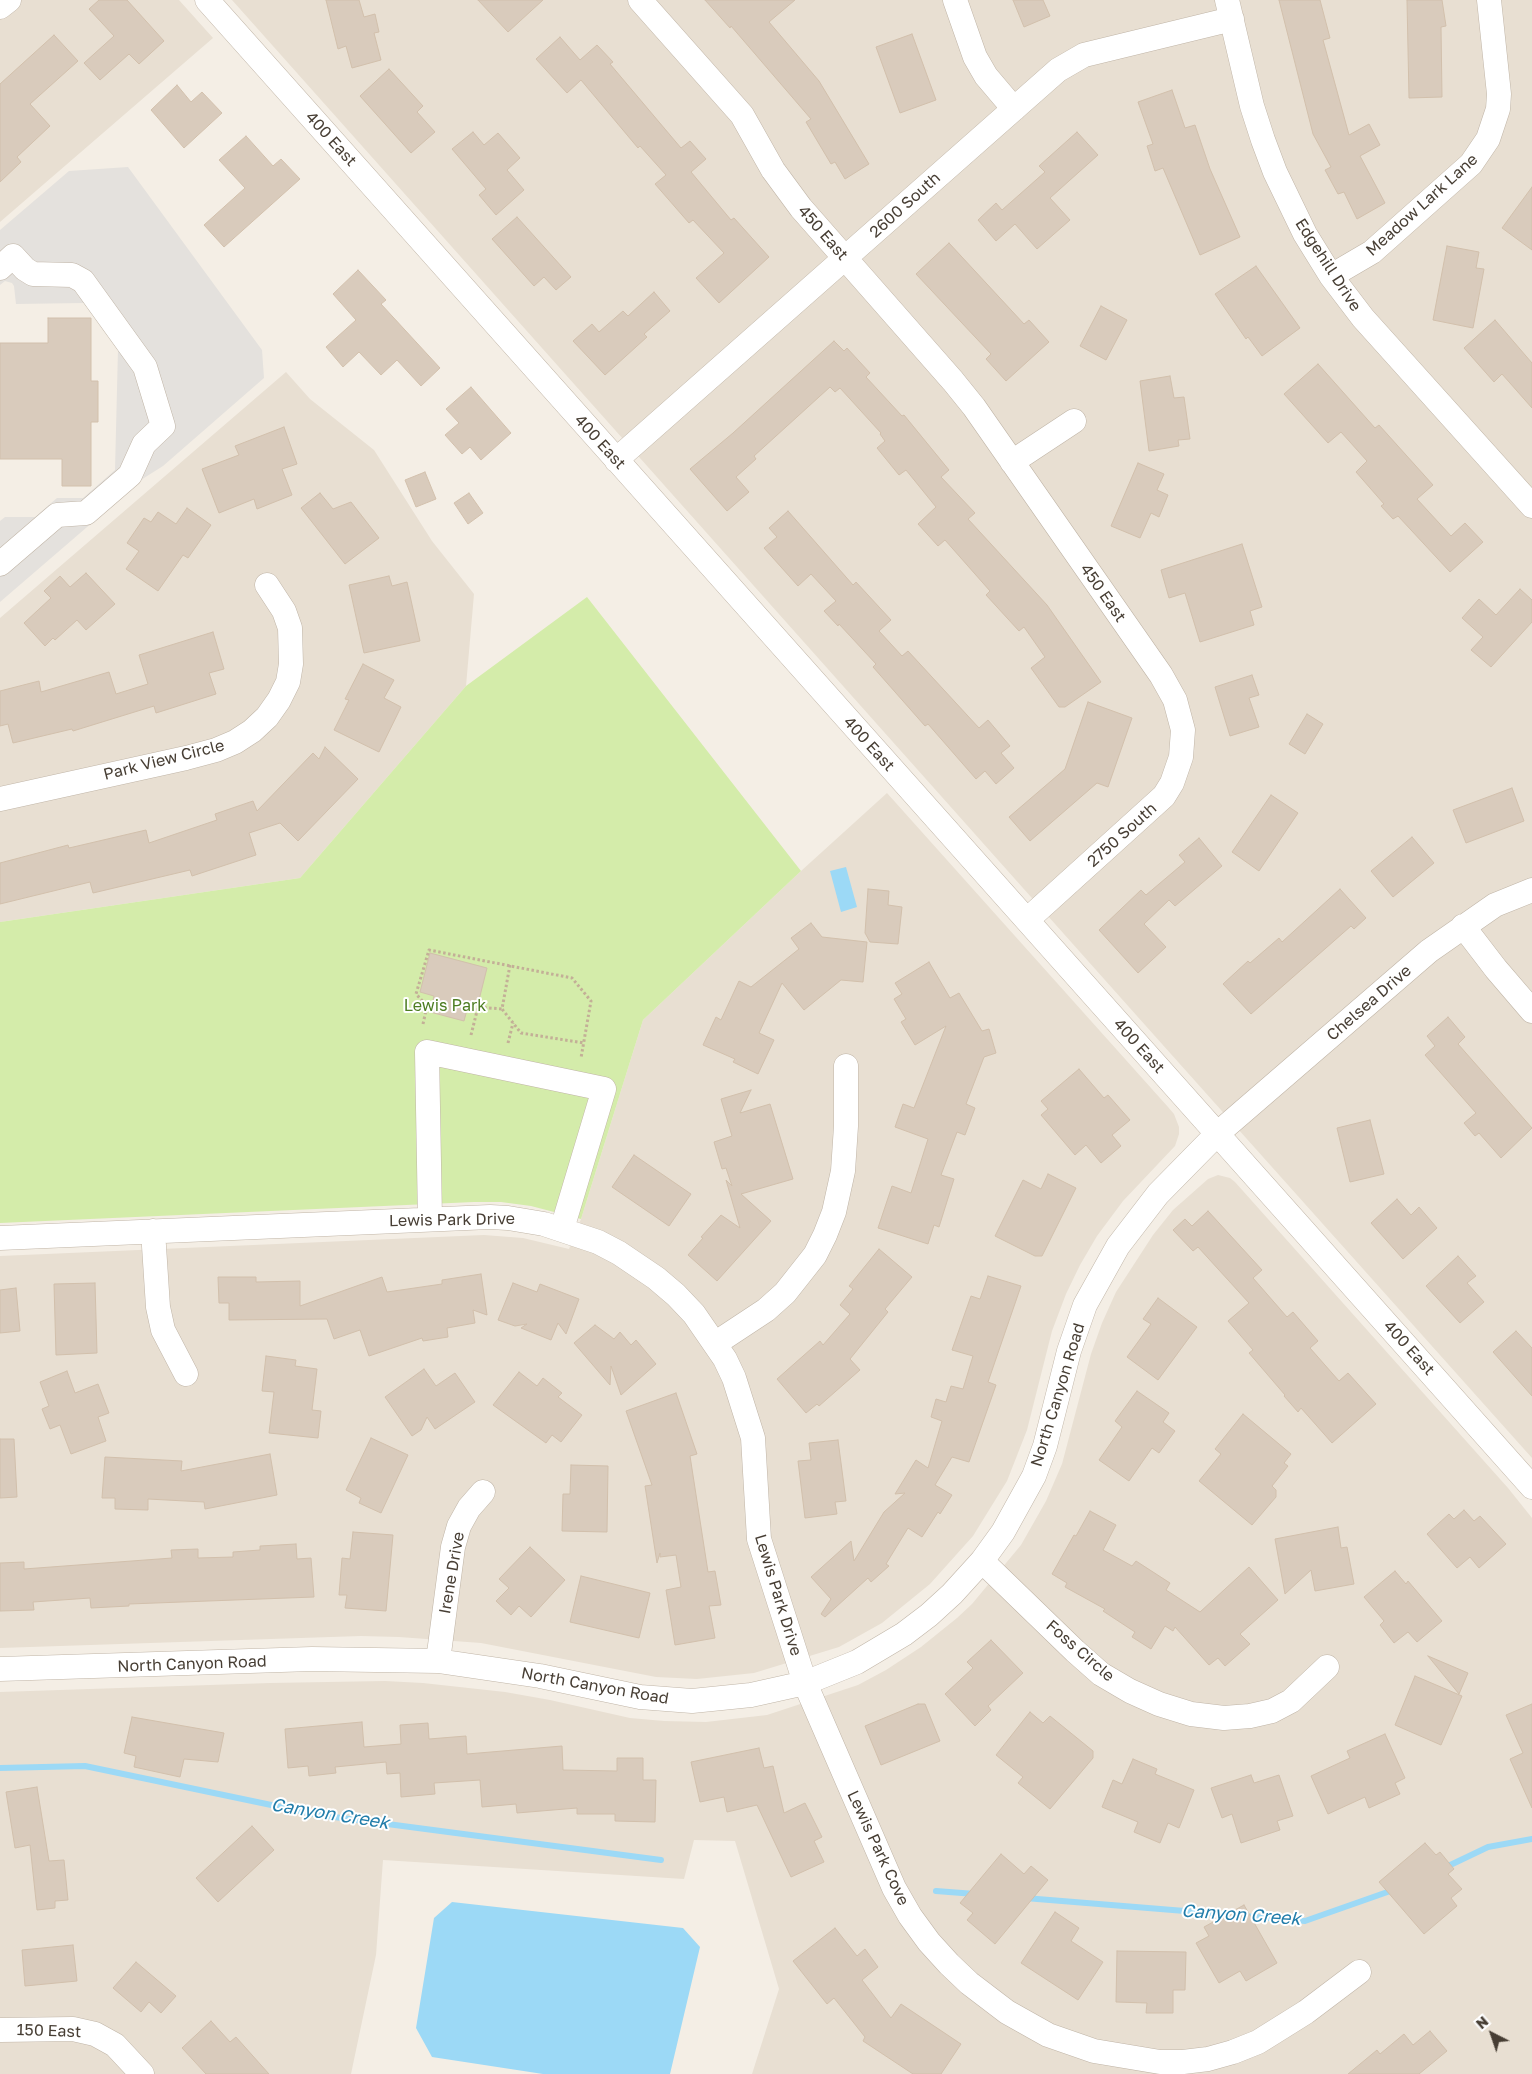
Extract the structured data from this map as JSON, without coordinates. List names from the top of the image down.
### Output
{
  "streets": {
    "street": [
      "400 East",
      "2600 South",
      "Meadow Lark Lane",
      "450 East",
      "Edgehill Drive",
      "Park View Circle",
      "2750 South",
      "Chelsea Drive",
      "Lewis Park Drive",
      "North Canyon Road",
      "Irene Drive",
      "Foss Circle",
      "Lewis Park Cove",
      "150 East"
    ]
  },
  "crossings": [
    ["400 East", "2600 South"],
    ["400 East", "2750 South"],
    ["400 East", "Chelsea Drive"],
    ["400 East", "North Canyon Road"],
    ["2600 South", "450 East"],
    ["2600 South", "Edgehill Drive"],
    ["Meadow Lark Lane", "Edgehill Drive"],
    ["450 East", "2750 South"],
    ["Chelsea Drive", "North Canyon Road"],
    ["Lewis Park Drive", "North Canyon Road"],
    ["Lewis Park Drive", "Lewis Park Cove"],
    ["North Canyon Road", "Irene Drive"],
    ["North Canyon Road", "Foss Circle"],
    ["North Canyon Road", "Lewis Park Cove"]
  ],
  "water": ["Canyon Creek"],
  "parks": ["Lewis Park"],
  "north": "top left"
}
